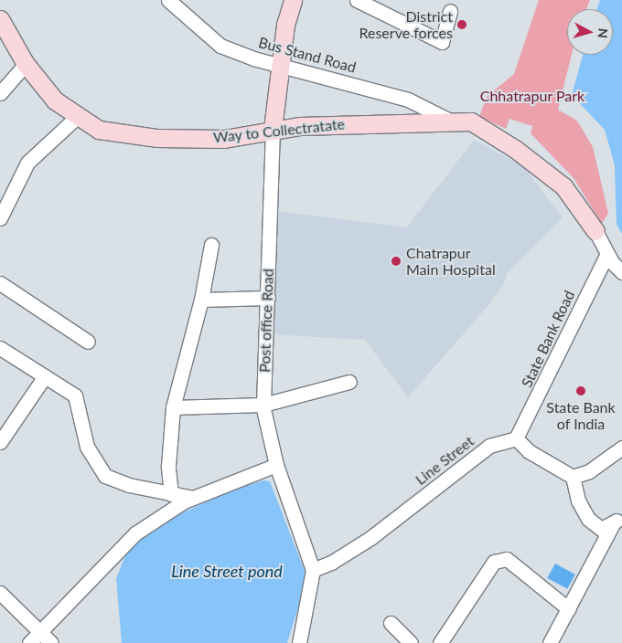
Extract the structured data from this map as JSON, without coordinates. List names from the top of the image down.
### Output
{
  "streets": {
    "main road": ["Way to Collectratate", "Post office Road"],
    "street": ["Bus Stand Road", "State Bank Road", "Line Street"]
  },
  "crossings": [
    ["Bus Stand Road", "Way to Collectratate"],
    ["Bus Stand Road", "Post office Road"],
    ["Way to Collectratate", "Post office Road"],
    ["Post office Road", "Line Street"],
    ["State Bank Road", "Line Street"]
  ],
  "water": ["Line Street pond"],
  "parks": ["Chhatrapur Park"],
  "places": ["District Reserve forces", "Chatrapur Main Hospital", "State Bank of India"],
  "north": "right"
}
